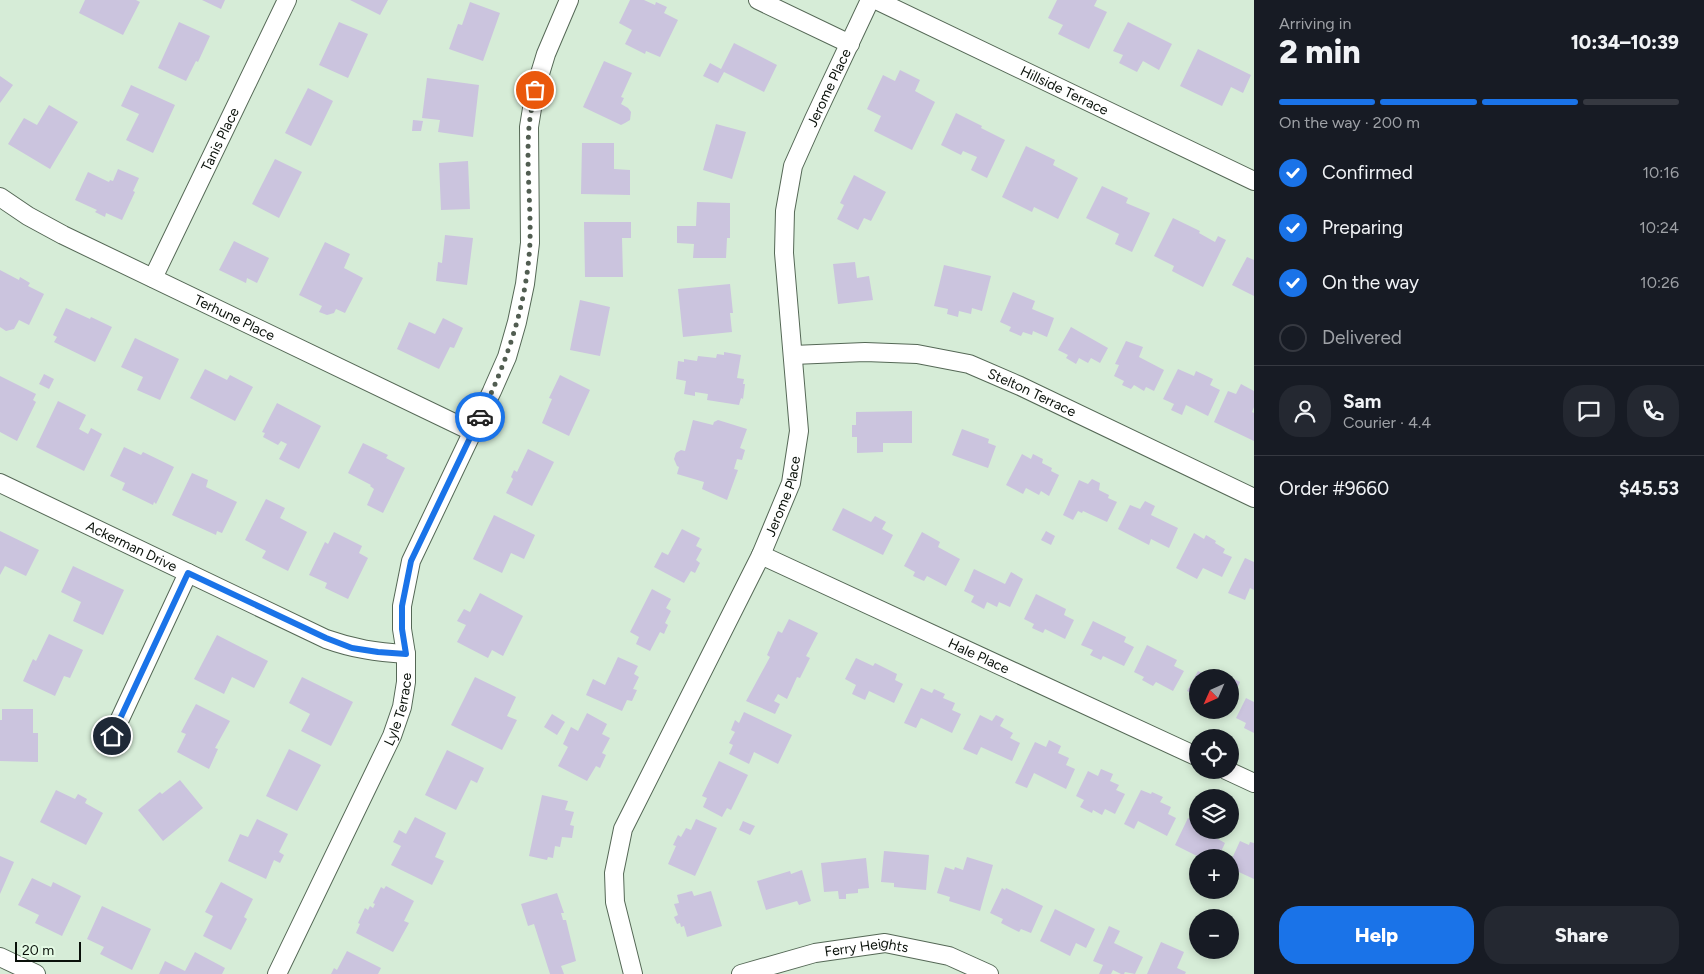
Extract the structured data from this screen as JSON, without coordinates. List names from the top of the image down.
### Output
{
  "streets": {
    "street": [
      "Jerome Place",
      "Hillside Terrace",
      "Tanis Place",
      "Terhune Place",
      "Stelton Terrace",
      "Ackerman Drive",
      "Hale Place",
      "Lyle Terrace",
      "Ferry Heights"
    ]
  },
  "crossings": [
    ["Jerome Place", "Stelton Terrace"],
    ["Jerome Place", "Hale Place"],
    ["Tanis Place", "Terhune Place"],
    ["Terhune Place", "Lyle Terrace"],
    ["Ackerman Drive", "Lyle Terrace"]
  ],
  "scale_bar": "20 m",
  "north": "bottom left",
  "page": {
    "heading": ["2 min", "Arriving in", "10:34–10:39"],
    "panel": [
      "Sam",
      "Courier · 4.4",
      "Order #9660",
      "$45.53"
    ],
    "bar": "On the way · 200 m",
    "list": [
      ["Confirmed", "10:16"],
      ["Preparing", "10:24"],
      ["On the way", "10:26"],
      "Delivered"
    ],
    "map_buttons": ["+", "−"],
    "buttons": ["Help", "Share"],
    "scale": "20 m"
  }
}
